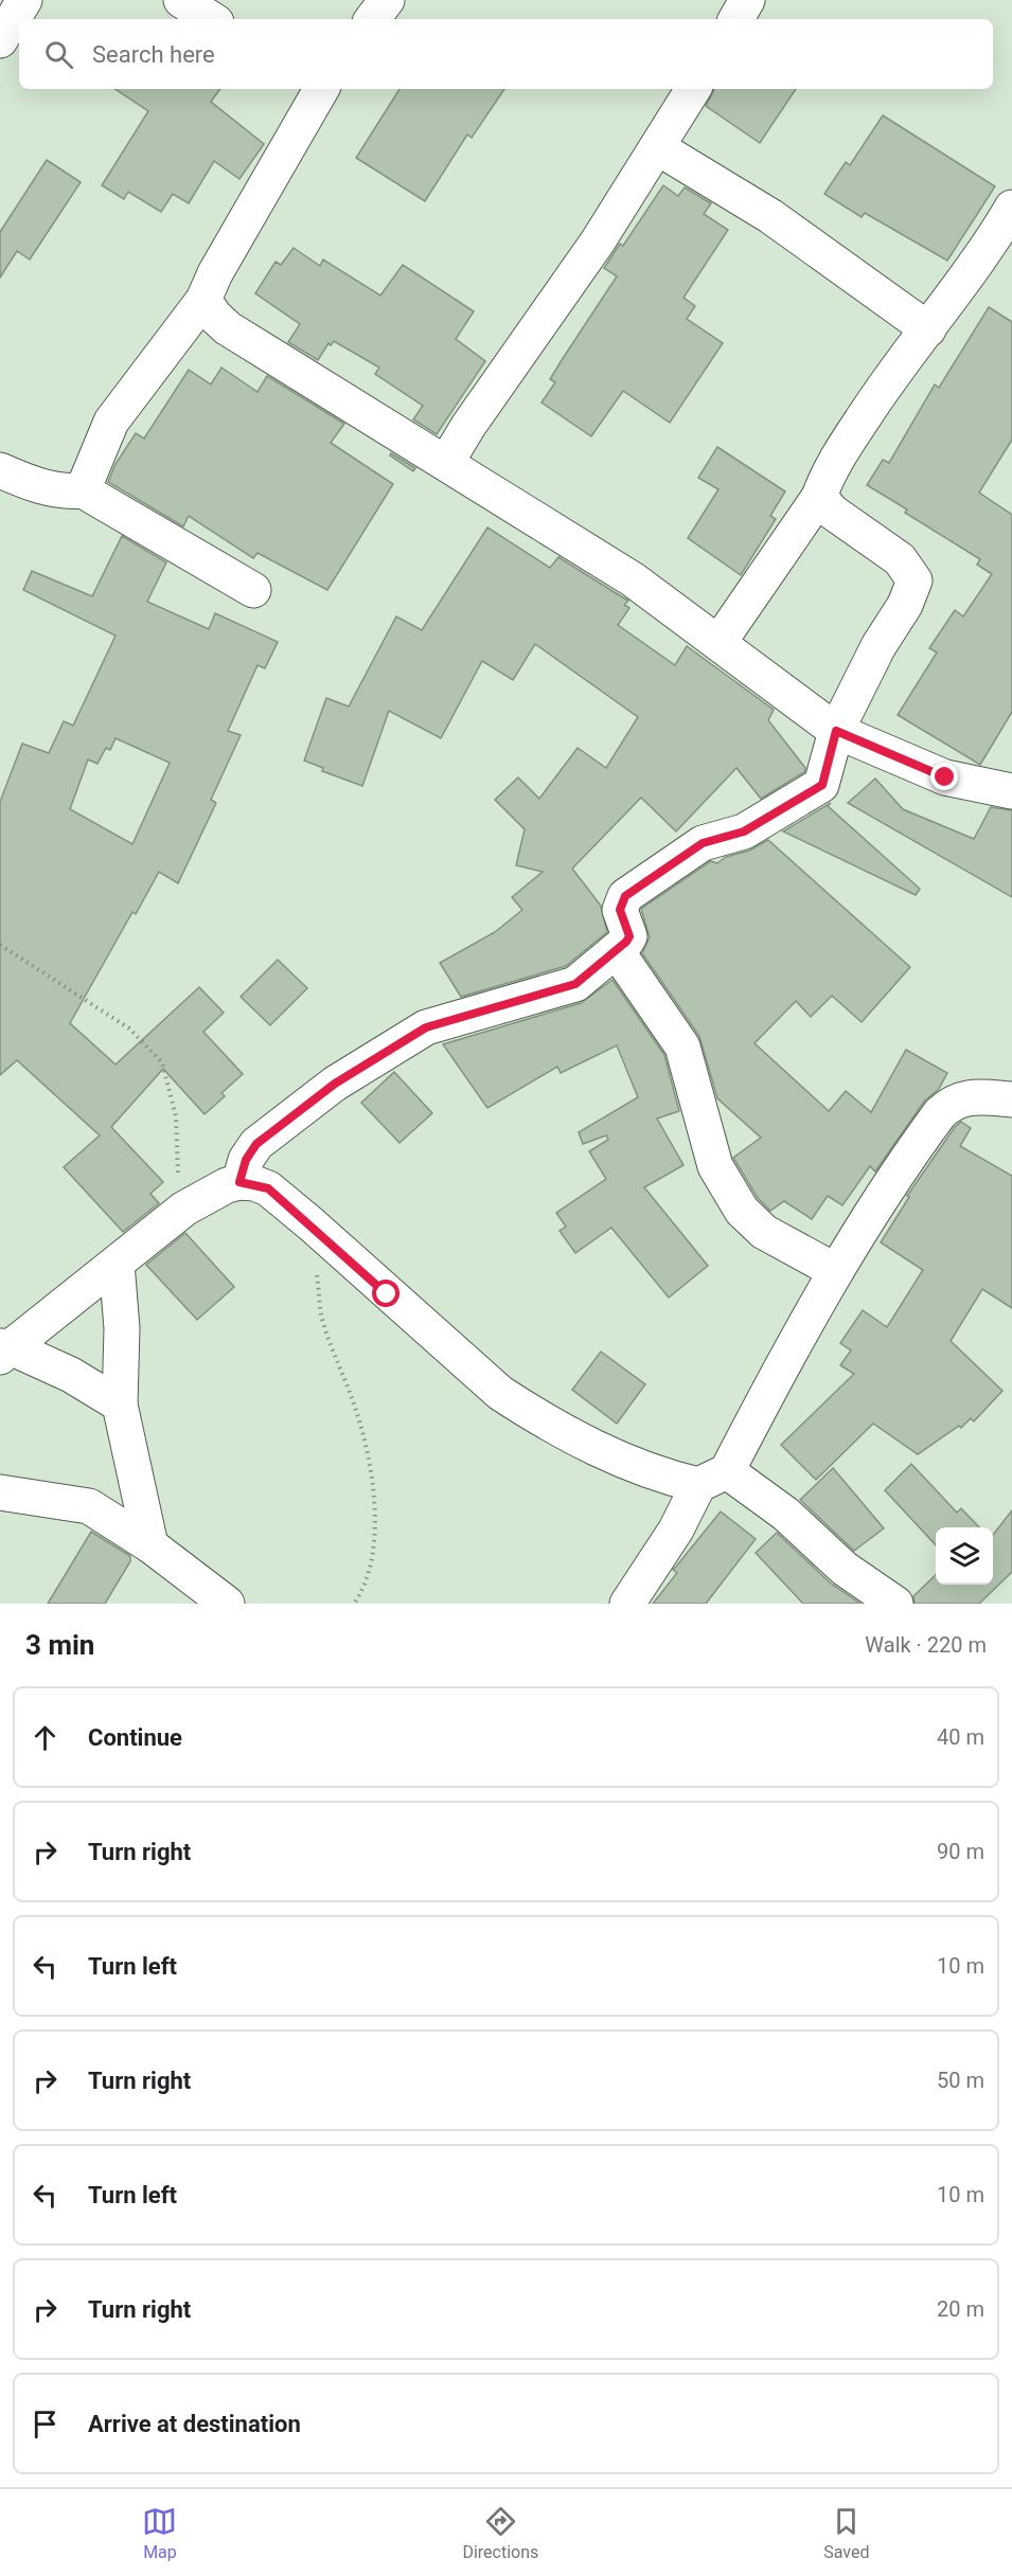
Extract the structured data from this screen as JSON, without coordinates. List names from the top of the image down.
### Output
{
  "page": {
    "search": "Search here",
    "heading": ["3 min", "Walk · 220 m"],
    "list": [
      ["Continue", "40 m"],
      ["Turn right", "90 m"],
      ["Turn left", "10 m"],
      ["Turn right", "50 m"],
      ["Turn left", "10 m"],
      ["Turn right", "20 m"],
      "Arrive at destination"
    ],
    "nav": ["Map", "Directions", "Saved"]
  }
}
